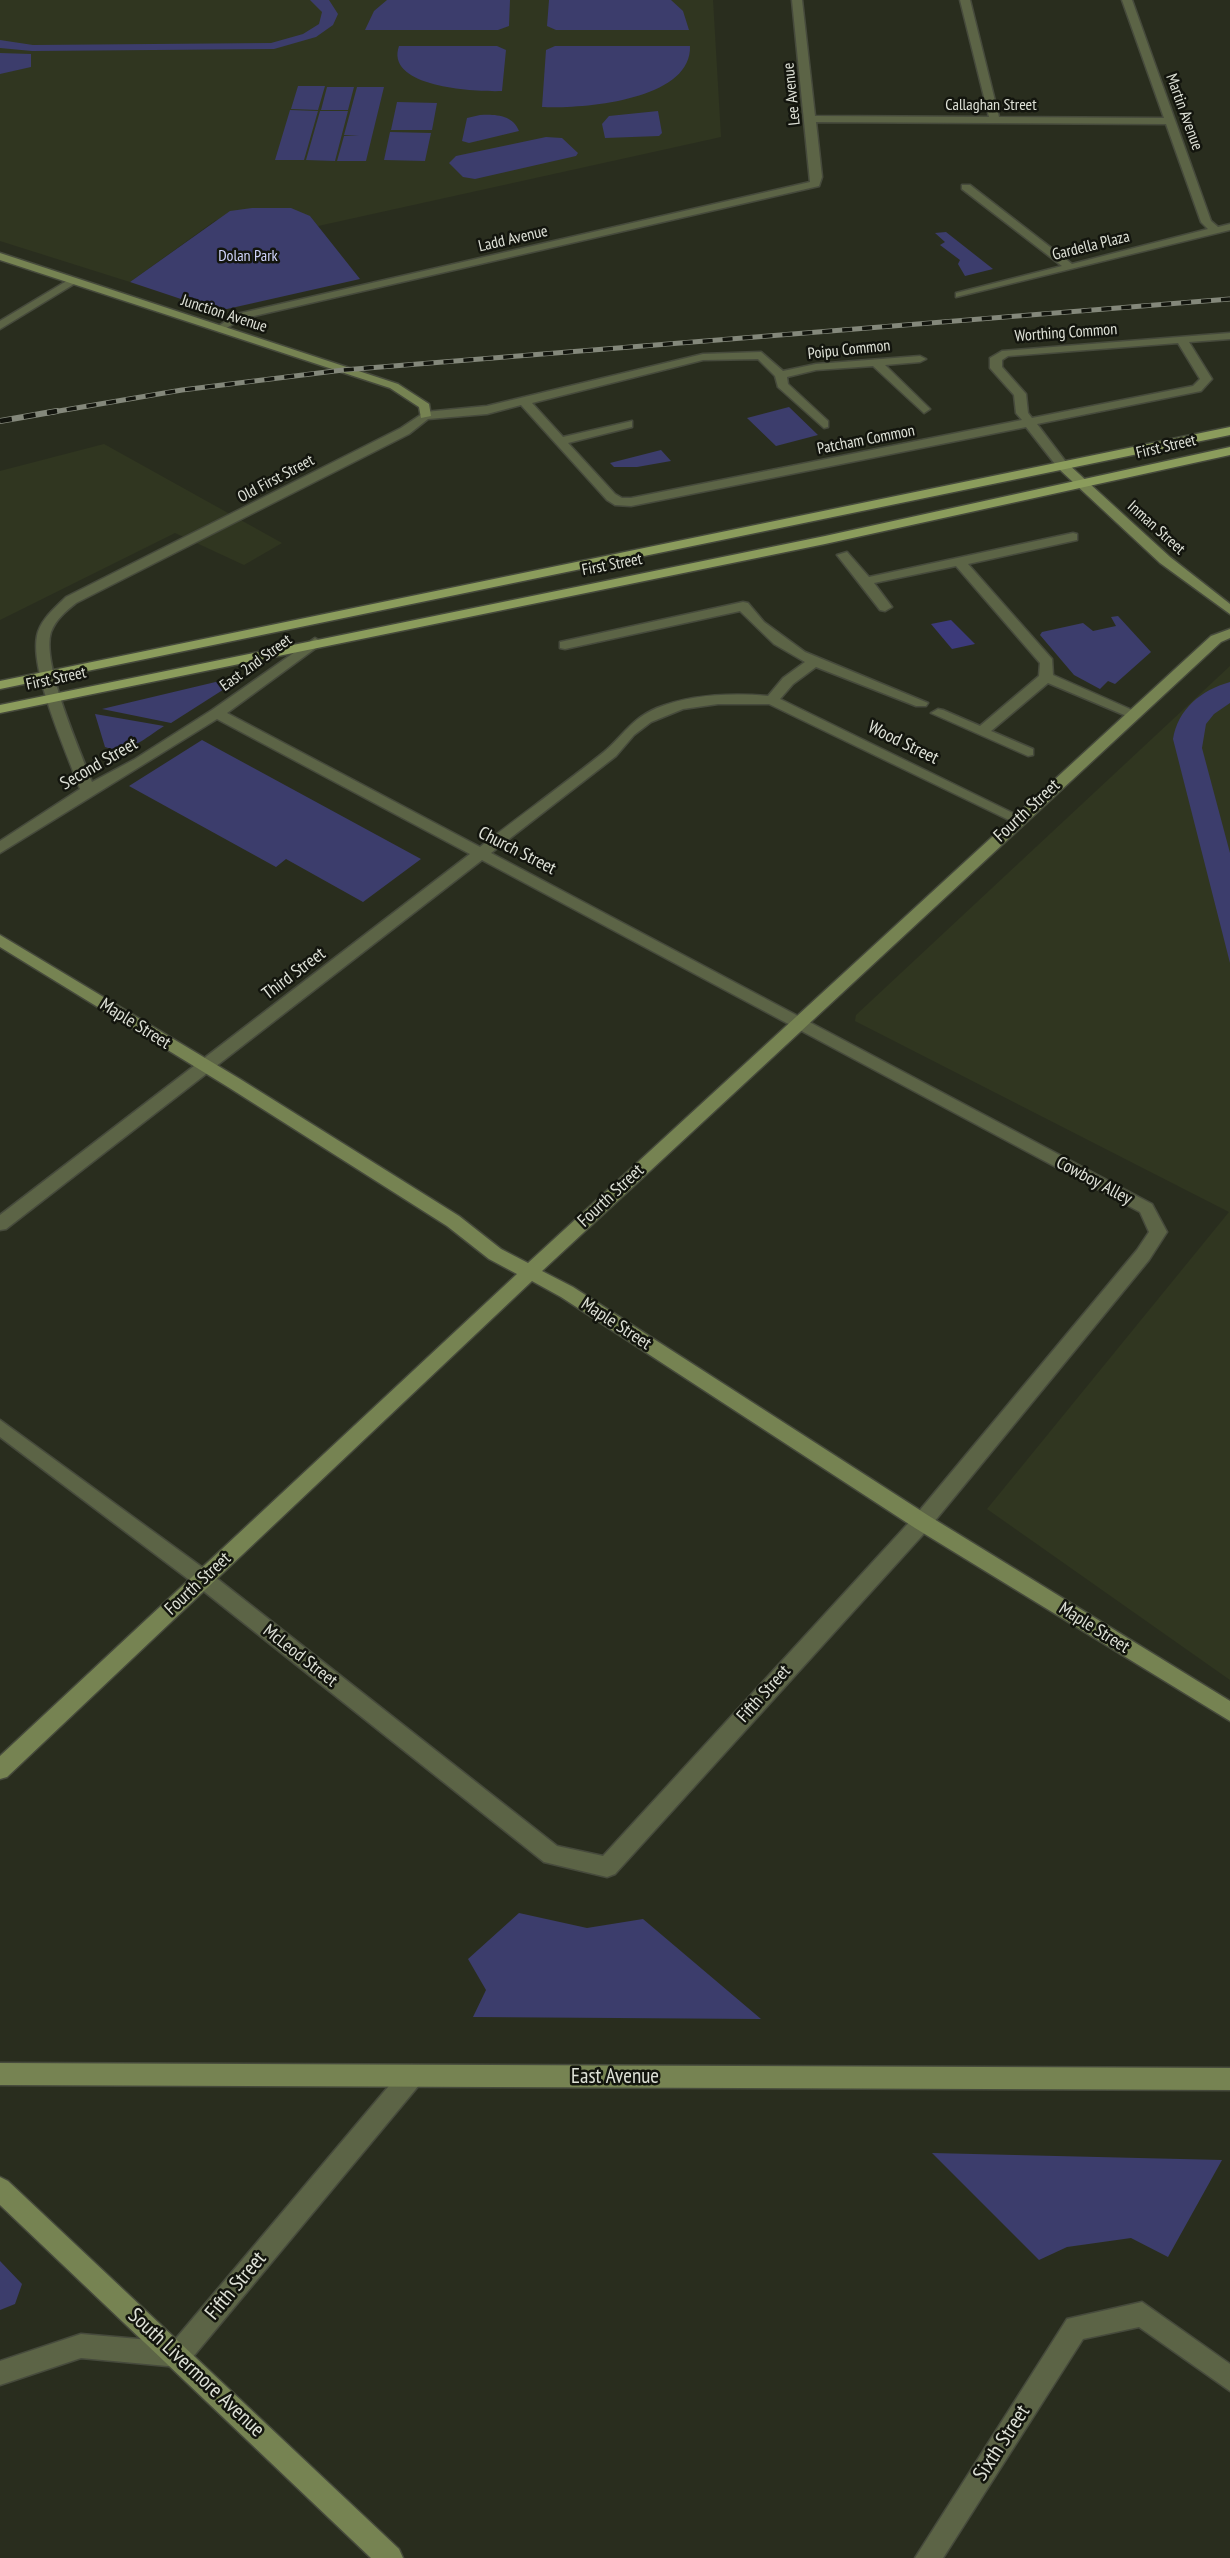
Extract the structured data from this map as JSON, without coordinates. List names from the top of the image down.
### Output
{
  "streets": {
    "main road": ["First Street"],
    "street": [
      "Lee Avenue",
      "Callaghan Street",
      "Martin Avenue",
      "Ladd Avenue",
      "Gardella Plaza",
      "Junction Avenue",
      "Worthing Common",
      "Poipu Common",
      "Patcham Common",
      "Old First Street",
      "Inman Street",
      "East 2nd Street",
      "Wood Street",
      "Second Street",
      "Fourth Street",
      "Church Street",
      "Third Street",
      "Maple Street",
      "Cowboy Alley",
      "McLeod Street",
      "Fifth Street",
      "East Avenue",
      "South Livermore Avenue",
      "Sixth Street"
    ]
  },
  "crossings": [
    ["Lee Avenue", "Callaghan Street"],
    ["Lee Avenue", "Ladd Avenue"],
    ["Callaghan Street", "Martin Avenue"],
    ["Martin Avenue", "Gardella Plaza"],
    ["Ladd Avenue", "Junction Avenue"],
    ["Junction Avenue", "Old First Street"],
    ["Worthing Common", "Patcham Common"],
    ["Worthing Common", "First Street"],
    ["Worthing Common", "Inman Street"],
    ["Poipu Common", "Old First Street"],
    ["Patcham Common", "Old First Street"],
    ["First Street", "Old First Street"],
    ["First Street", "Inman Street"],
    ["First Street", "East 2nd Street"],
    ["Old First Street", "Second Street"],
    ["East 2nd Street", "Second Street"],
    ["East 2nd Street", "Church Street"],
    ["Wood Street", "Fourth Street"],
    ["Wood Street", "Third Street"],
    ["Second Street", "Church Street"],
    ["Fourth Street", "Church Street"],
    ["Fourth Street", "Maple Street"],
    ["Fourth Street", "Cowboy Alley"],
    ["Fourth Street", "McLeod Street"],
    ["Church Street", "Third Street"],
    ["Church Street", "Cowboy Alley"],
    ["Third Street", "Maple Street"],
    ["Maple Street", "Cowboy Alley"],
    ["Maple Street", "Fifth Street"],
    ["Cowboy Alley", "Fifth Street"],
    ["McLeod Street", "Fifth Street"],
    ["Fifth Street", "East Avenue"],
    ["Fifth Street", "South Livermore Avenue"]
  ],
  "parks": ["Dolan Park"]
}
